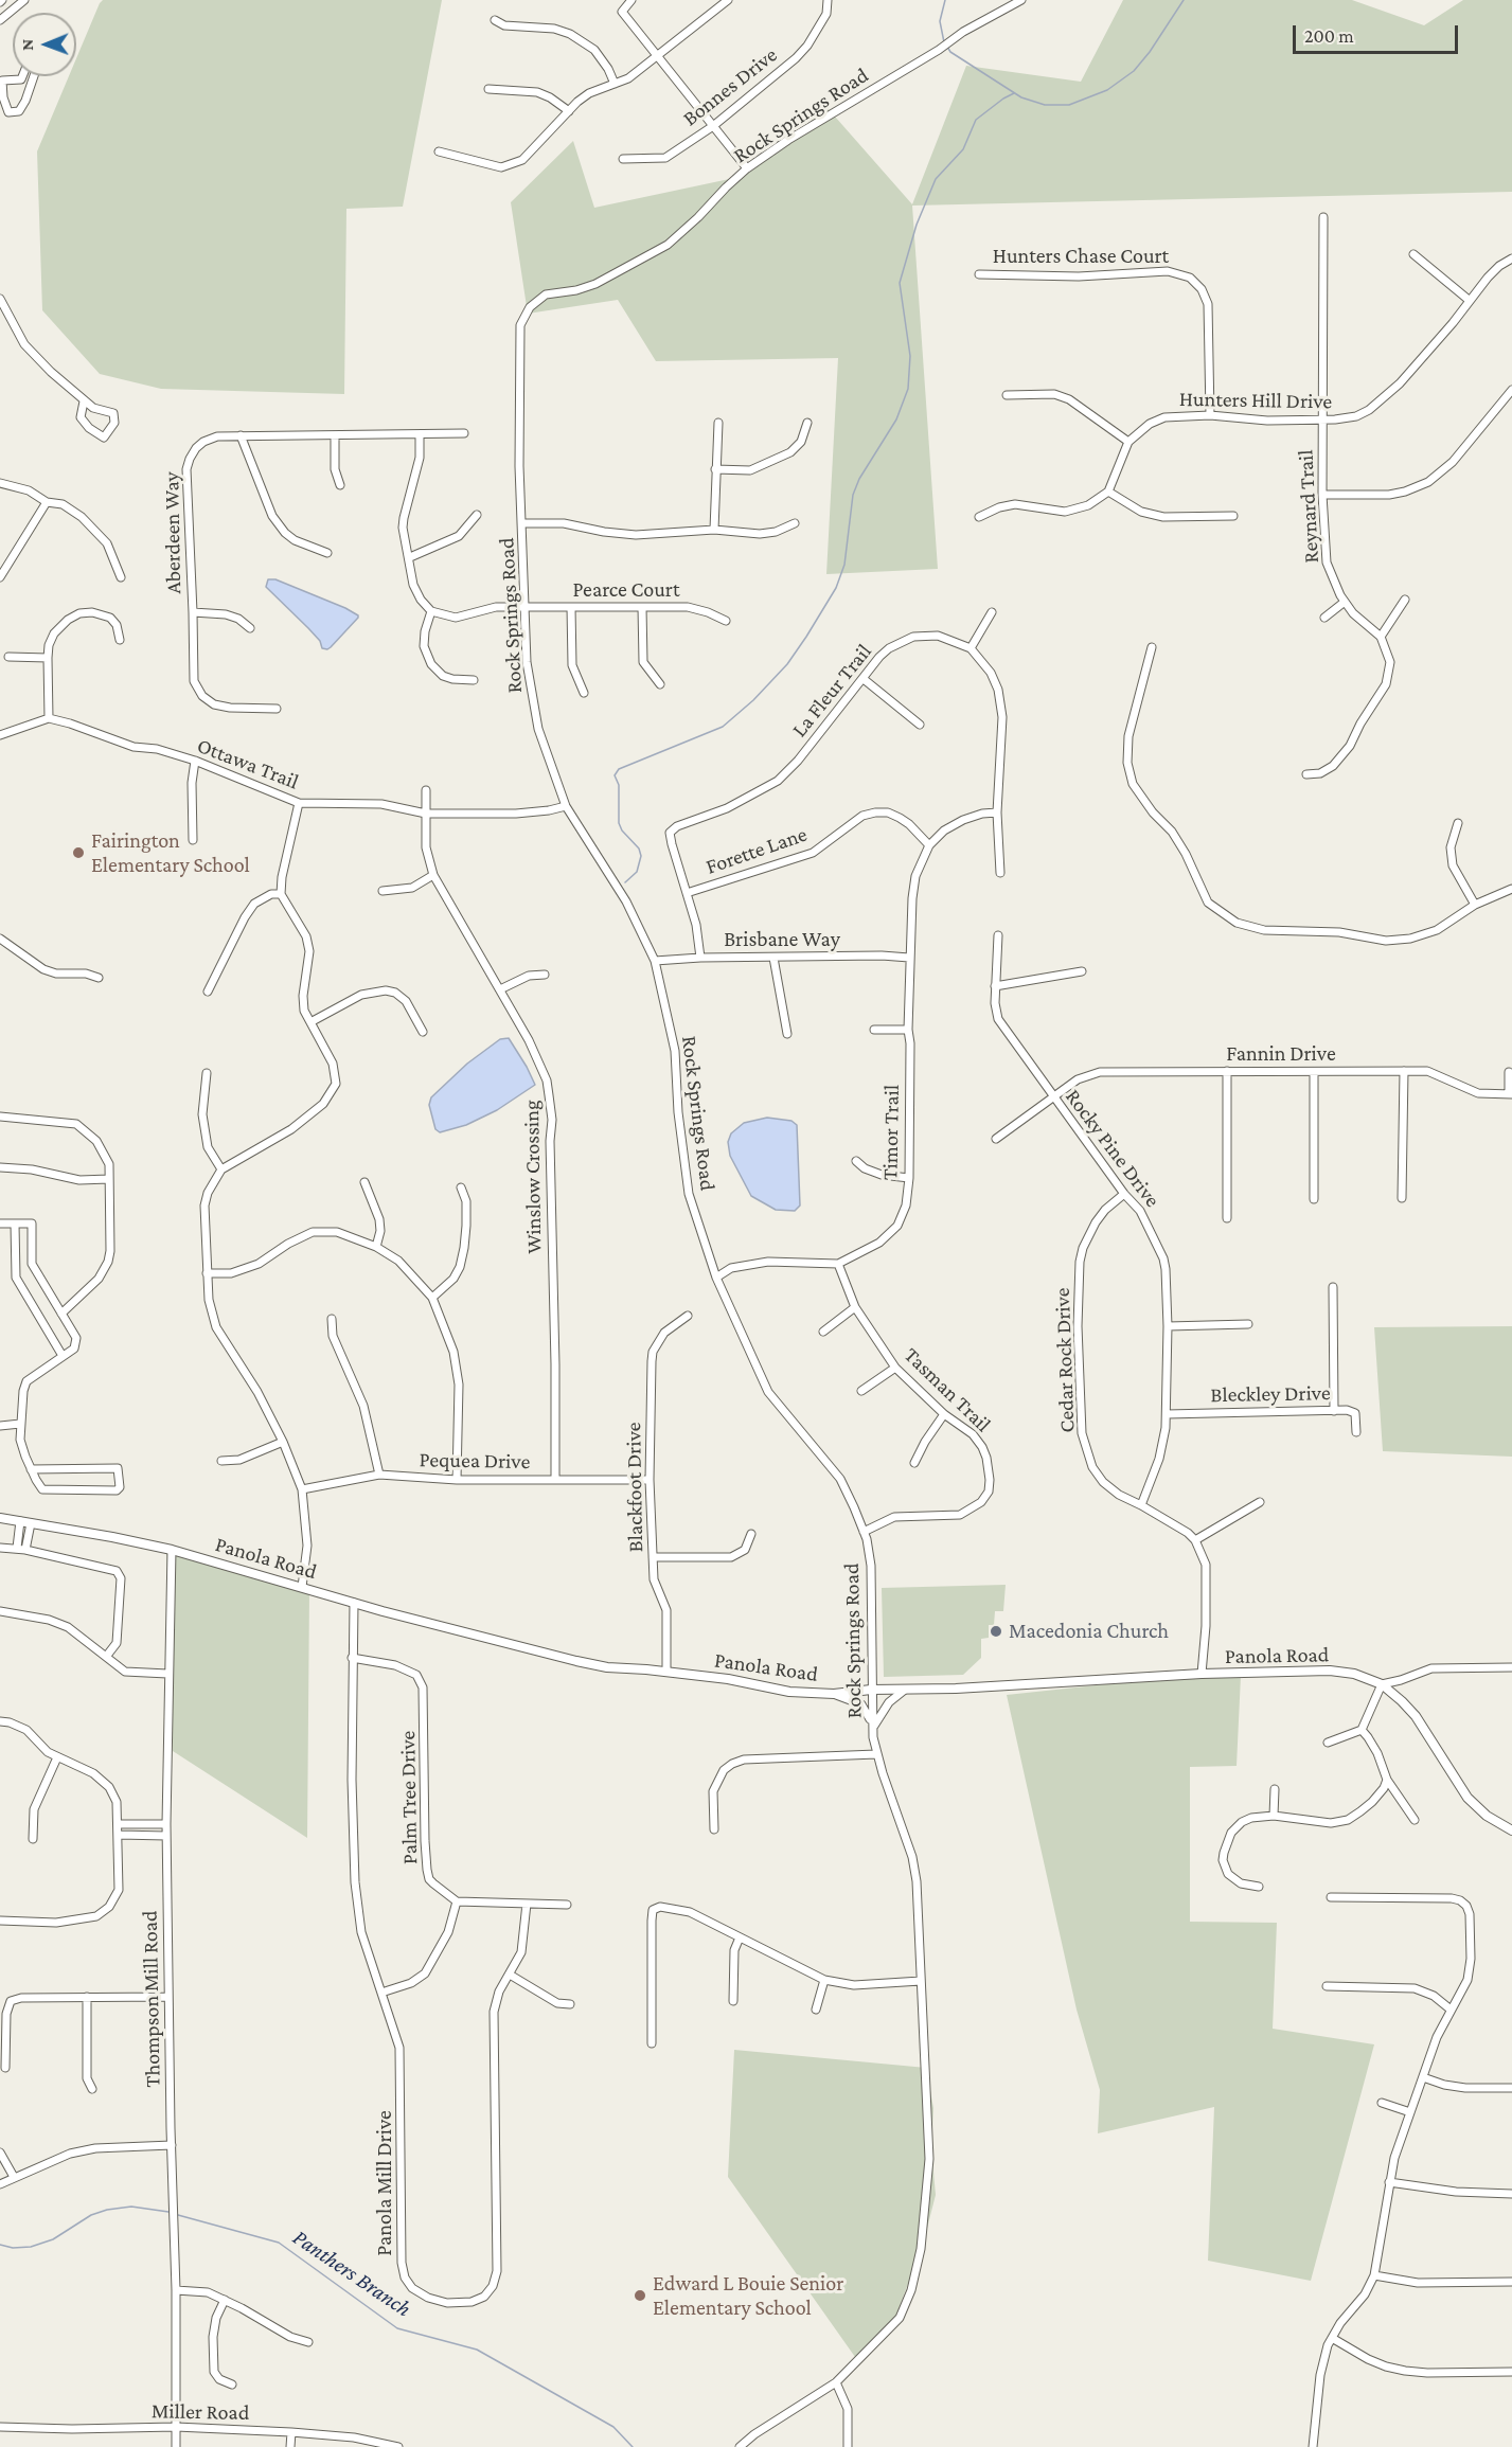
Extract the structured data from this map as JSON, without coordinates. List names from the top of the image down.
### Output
{
  "streets": {
    "main road": ["Panola Road"],
    "street": [
      "Bonnes Drive",
      "Rock Springs Road",
      "Hunters Chase Court",
      "Hunters Hill Drive",
      "Reynard Trail",
      "Aberdeen Way",
      "Pearce Court",
      "La Fleur Trail",
      "Ottawa Trail",
      "Forette Lane",
      "Brisbane Way",
      "Fannin Drive",
      "Timor Trail",
      "Rocky Pine Drive",
      "Winslow Crossing",
      "Cedar Rock Drive",
      "Tasman Trail",
      "Bleckley Drive",
      "Pequea Drive",
      "Blackfoot Drive",
      "Palm Tree Drive",
      "Thompson Mill Road",
      "Panola Mill Drive",
      "Miller Road"
    ]
  },
  "crossings": [
    ["Rock Springs Road", "Pearce Court"],
    ["Rock Springs Road", "Ottawa Trail"],
    ["Rock Springs Road", "Brisbane Way"],
    ["Rock Springs Road", "Timor Trail"],
    ["Rock Springs Road", "Tasman Trail"],
    ["Rock Springs Road", "Panola Road"],
    ["Hunters Chase Court", "Hunters Hill Drive"],
    ["Hunters Hill Drive", "Reynard Trail"],
    ["La Fleur Trail", "Forette Lane"],
    ["La Fleur Trail", "Brisbane Way"],
    ["Ottawa Trail", "Winslow Crossing"],
    ["Forette Lane", "Timor Trail"],
    ["Brisbane Way", "Timor Trail"],
    ["Fannin Drive", "Rocky Pine Drive"],
    ["Timor Trail", "Tasman Trail"],
    ["Rocky Pine Drive", "Cedar Rock Drive"],
    ["Rocky Pine Drive", "Bleckley Drive"],
    ["Winslow Crossing", "Pequea Drive"],
    ["Pequea Drive", "Blackfoot Drive"],
    ["Blackfoot Drive", "Panola Road"],
    ["Panola Road", "Thompson Mill Road"],
    ["Panola Road", "Panola Mill Drive"],
    ["Palm Tree Drive", "Panola Mill Drive"],
    ["Thompson Mill Road", "Miller Road"]
  ],
  "water": ["Panthers Branch"],
  "places": ["Fairington Elementary School", "Macedonia Church", "Edward L Bouie Senior Elementary School"],
  "scale_bar": "200 m",
  "north": "left"
}
